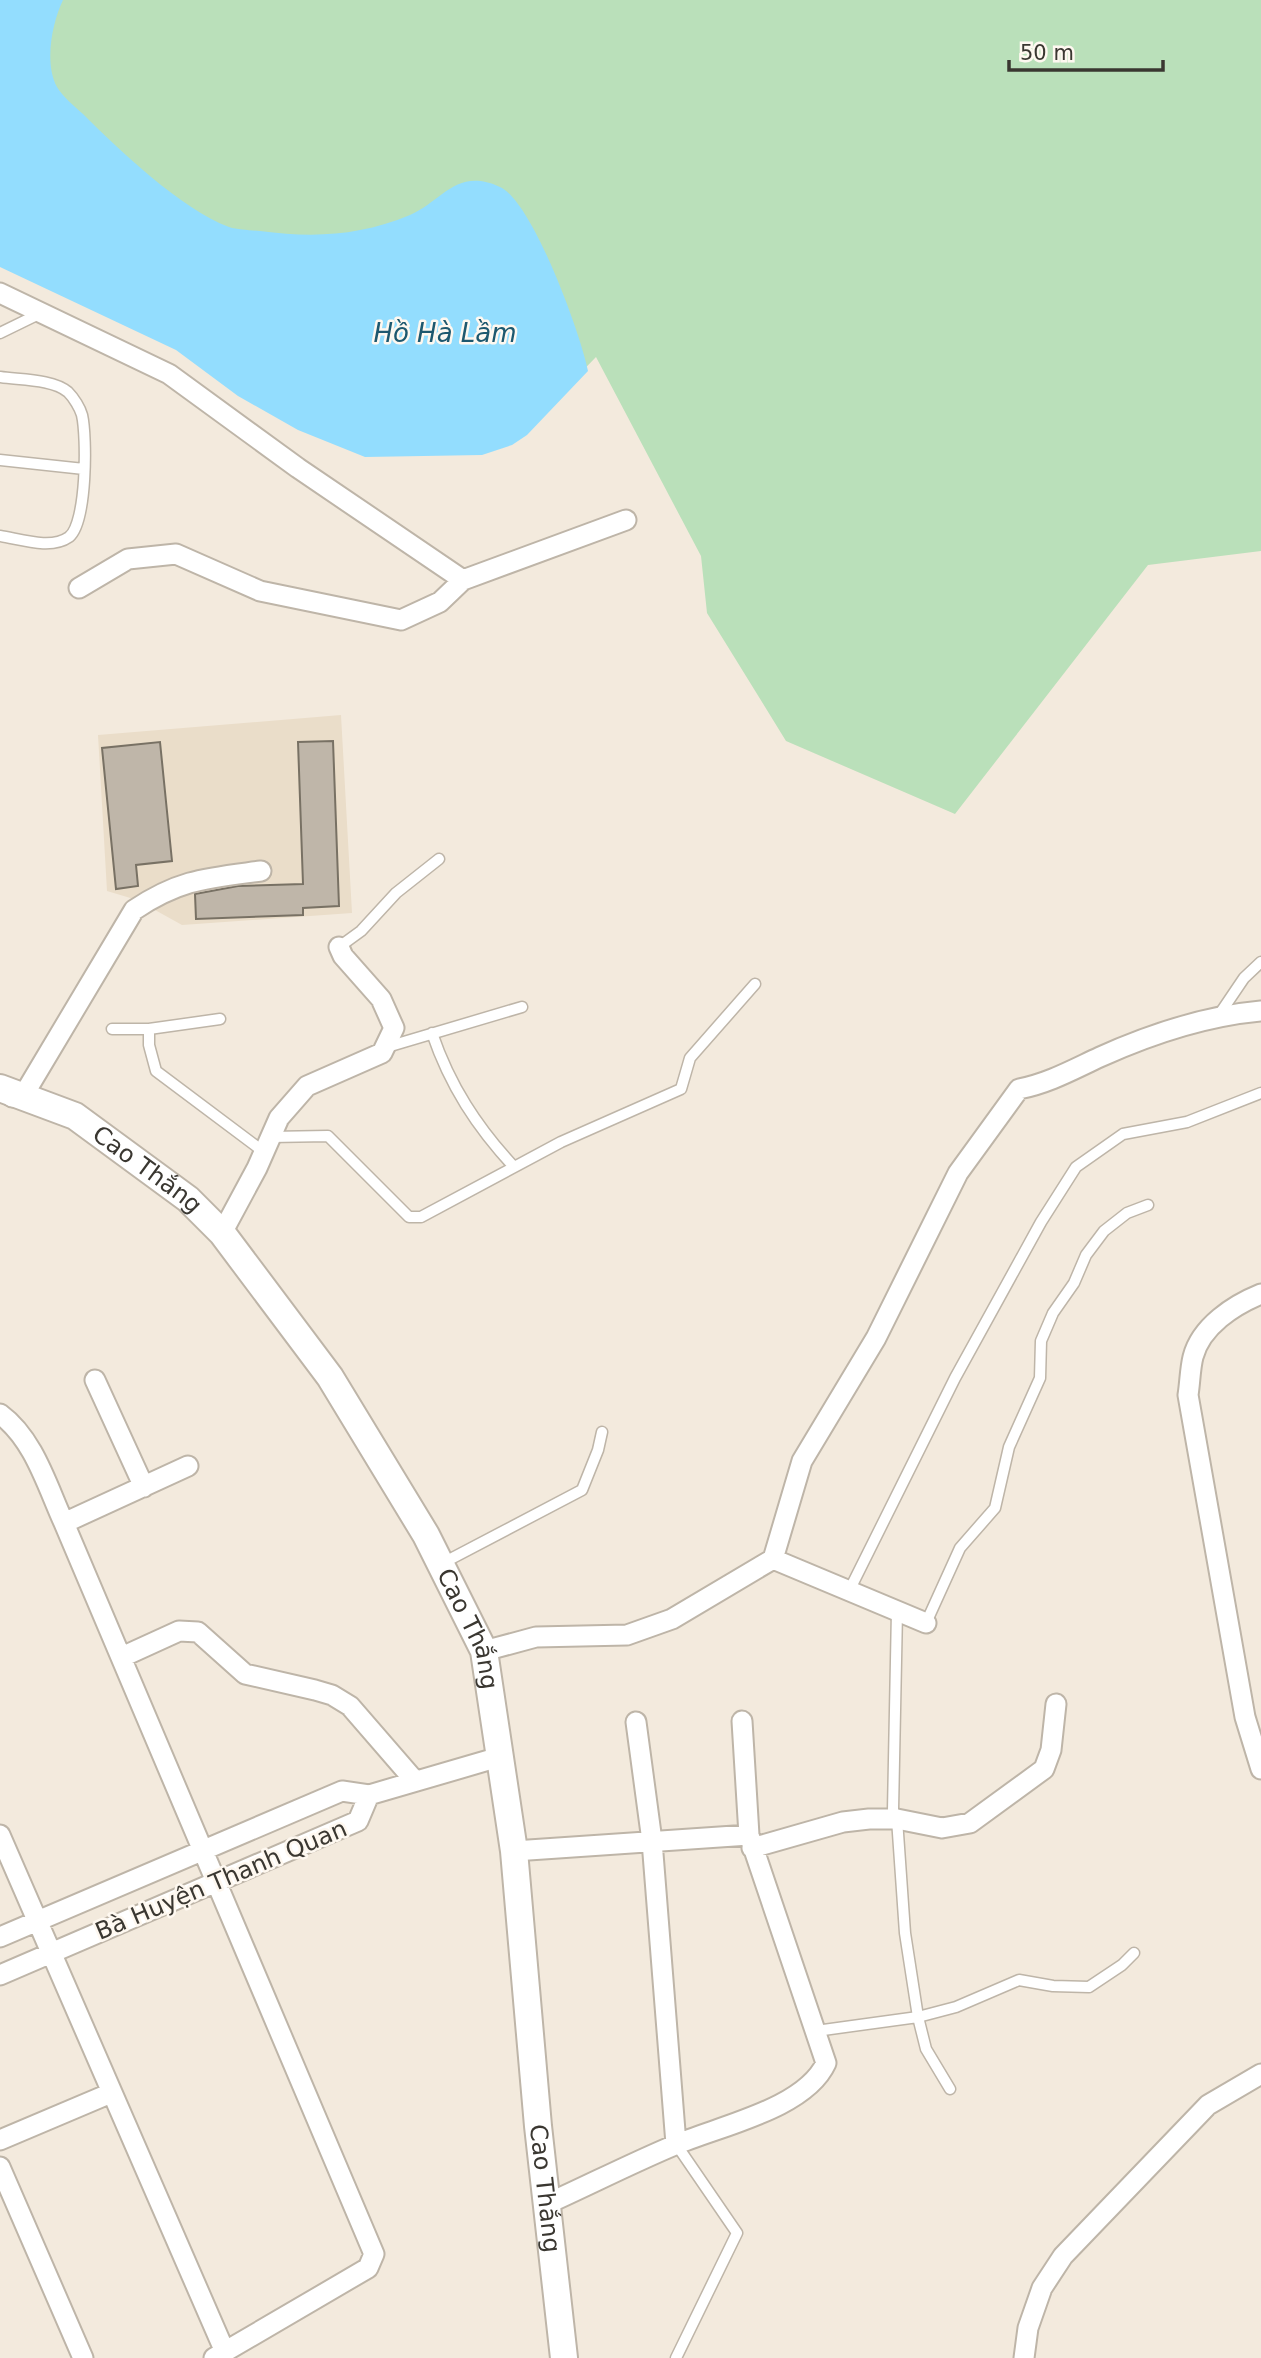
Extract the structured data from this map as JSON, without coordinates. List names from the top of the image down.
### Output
{
  "streets": {
    "main road": ["Cao Thắng"],
    "street": ["Bà Huyện Thanh Quan"]
  },
  "water": ["Hồ Hà Lầm"],
  "scale_bar": "50 m"
}
